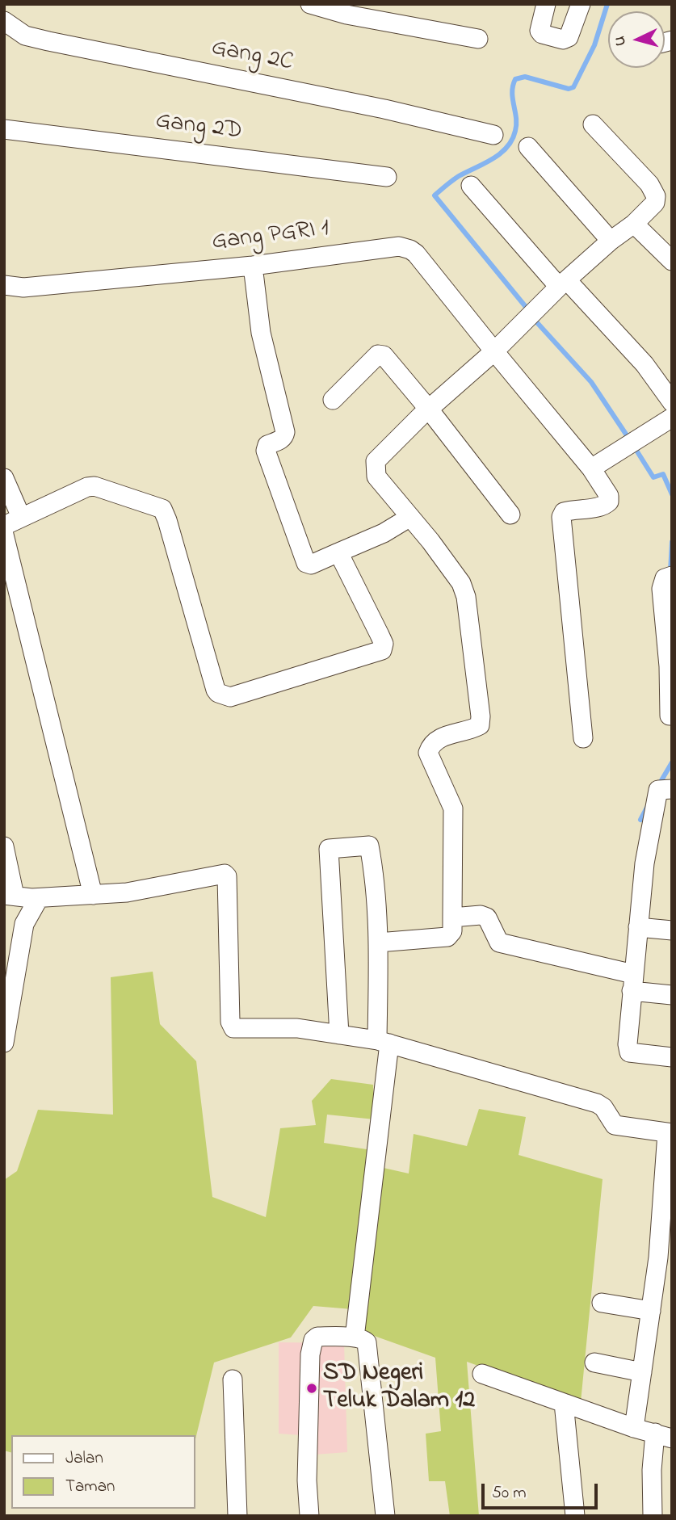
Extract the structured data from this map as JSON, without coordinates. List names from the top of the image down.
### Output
{
  "streets": {
    "street": ["Gang 2C", "Gang 2D", "Gang PGRI 1"]
  },
  "places": ["SD Negeri Teluk Dalam 12"],
  "legend": ["Jalan", "Taman"],
  "scale_bar": "50 m",
  "north": "left"
}
